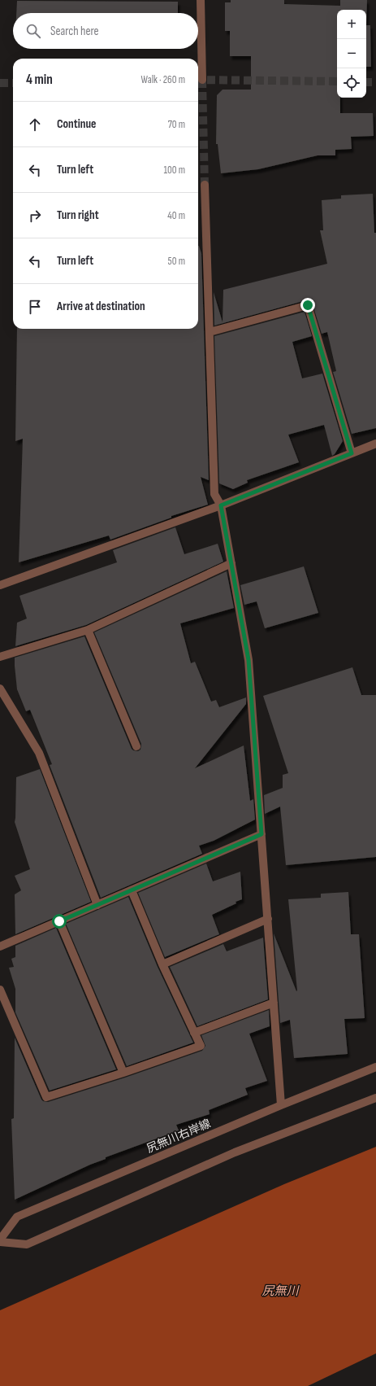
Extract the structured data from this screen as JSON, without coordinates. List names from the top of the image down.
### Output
{
  "streets": {
    "street": ["尻無川右岸線"]
  },
  "water": ["尻無川"],
  "page": {
    "map_buttons": ["+", "−"],
    "search": "Search here",
    "heading": ["4 min", "Walk · 260 m"],
    "list": [
      ["Continue", "70 m"],
      ["Turn left", "100 m"],
      ["Turn right", "40 m"],
      ["Turn left", "50 m"],
      "Arrive at destination"
    ]
  }
}
